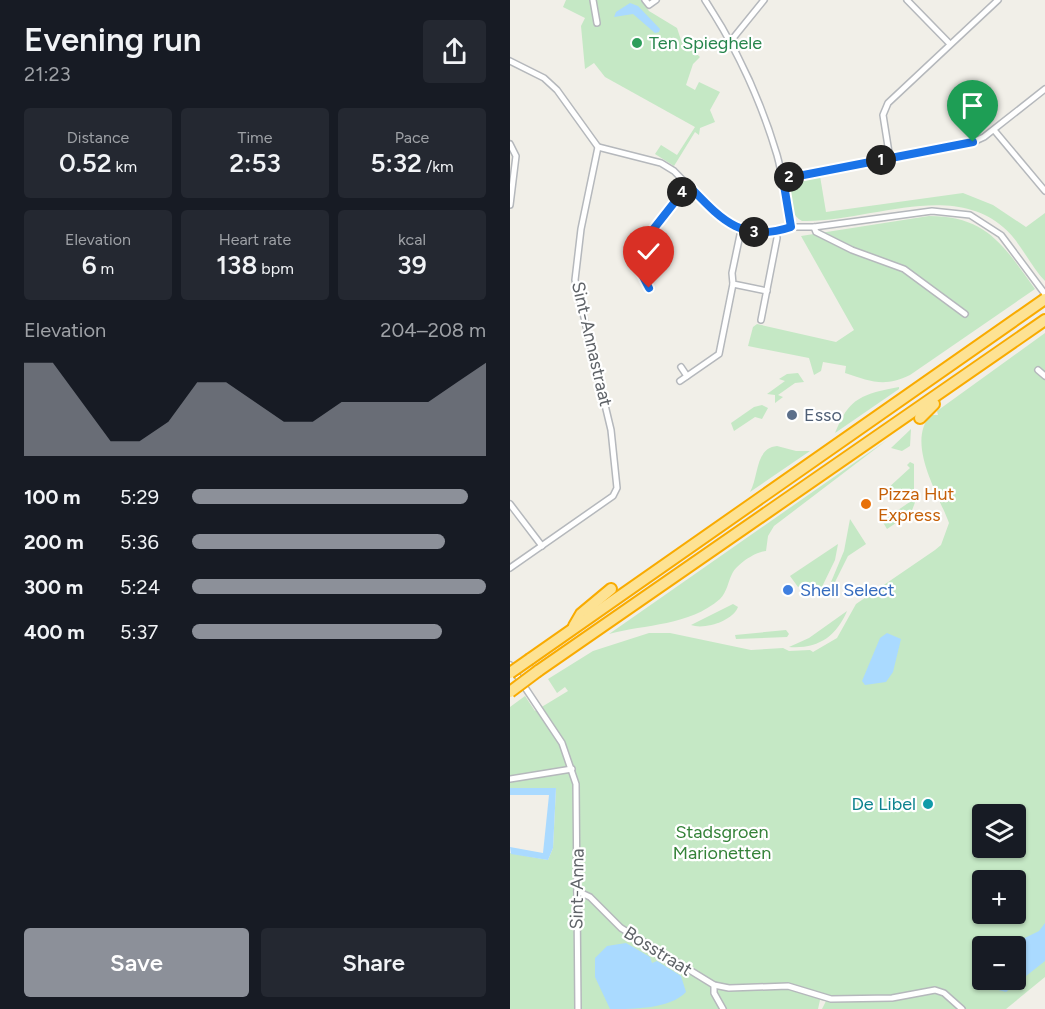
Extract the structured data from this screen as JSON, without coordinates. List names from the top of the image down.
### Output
{
  "streets": {
    "street": ["Sint-Annastraat", "Sint-Anna", "Bosstraat"]
  },
  "crossings": [
    ["Sint-Anna", "Bosstraat"]
  ],
  "parks": ["Stadsgroen Marionetten"],
  "places": [
    "Ten Spieghele",
    "Esso",
    "Pizza Hut Express",
    "Shell Select",
    "De Libel"
  ],
  "page": {
    "heading": ["Evening run", "21:23"],
    "stats": [
      ["Distance", "0.52 km"],
      ["Time", "2:53"],
      ["Pace", "5:32 /km"],
      ["Elevation", "6 m"],
      ["Heart rate", "138 bpm"],
      ["kcal", "39"]
    ],
    "pins": [
      "1",
      "2",
      "4",
      "3"
    ],
    "chart": ["Elevation", "204–208 m"],
    "list": [
      {
        "name": "100 m",
        "note": "5:29"
      },
      {
        "name": "200 m",
        "note": "5:36"
      },
      {
        "name": "300 m",
        "note": "5:24"
      },
      {
        "name": "400 m",
        "note": "5:37"
      }
    ],
    "map_buttons": ["+", "−"],
    "buttons": ["Save", "Share"]
  }
}
